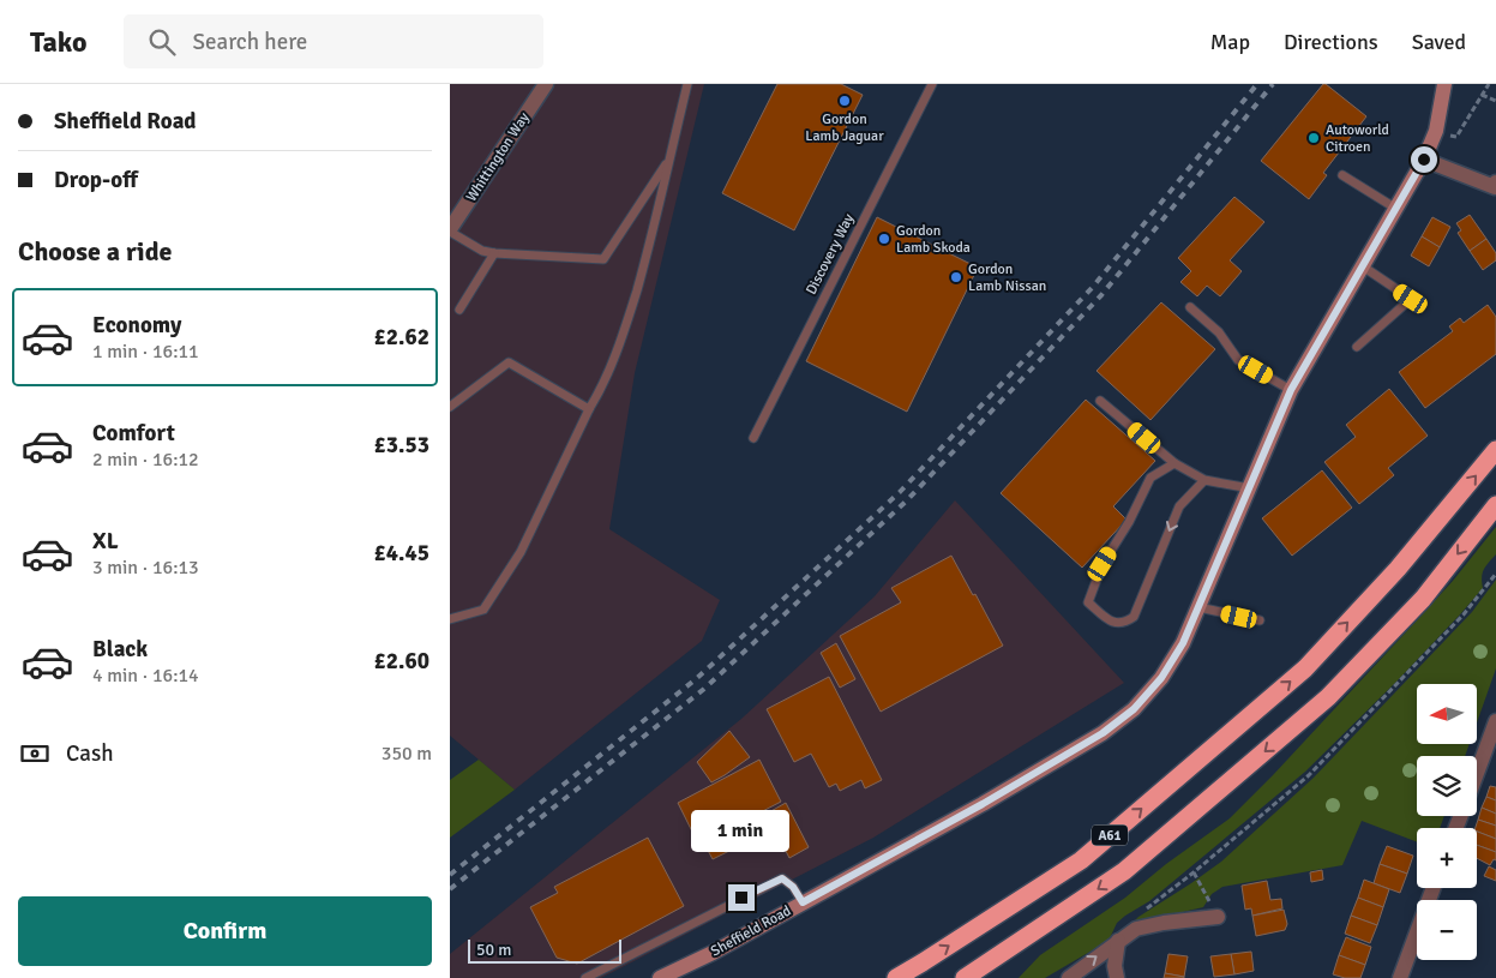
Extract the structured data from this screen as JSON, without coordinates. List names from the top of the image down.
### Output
{
  "streets": {
    "highway": ["A61"],
    "main road": ["Sheffield Road"],
    "street": ["Whittington Way"],
    "lane": ["Discovery Way"]
  },
  "places": [
    "Gordon Lamb Jaguar",
    "Autoworld Citroen",
    "Gordon Lamb Skoda",
    "Gordon Lamb Nissan"
  ],
  "scale_bar": "50 m",
  "north": "left",
  "page": {
    "header": "Tako",
    "search": "Search here",
    "nav": ["Map", "Directions", "Saved"],
    "banner": ["Sheffield Road", "Drop-off"],
    "heading": "Choose a ride",
    "list": [
      {
        "name": "Economy",
        "note": "1 min · 16:11",
        "value": "£2.62"
      },
      {
        "name": "Comfort",
        "note": "2 min · 16:12",
        "value": "£3.53"
      },
      {
        "name": "XL",
        "note": "3 min · 16:13",
        "value": "£4.45"
      },
      {
        "name": "Black",
        "note": "4 min · 16:14",
        "value": "£2.60"
      }
    ],
    "map_buttons": ["+", "−"],
    "pay": ["Cash", "350 m"],
    "bubble": "1 min",
    "buttons": "Confirm",
    "scale": "50 m"
  }
}
